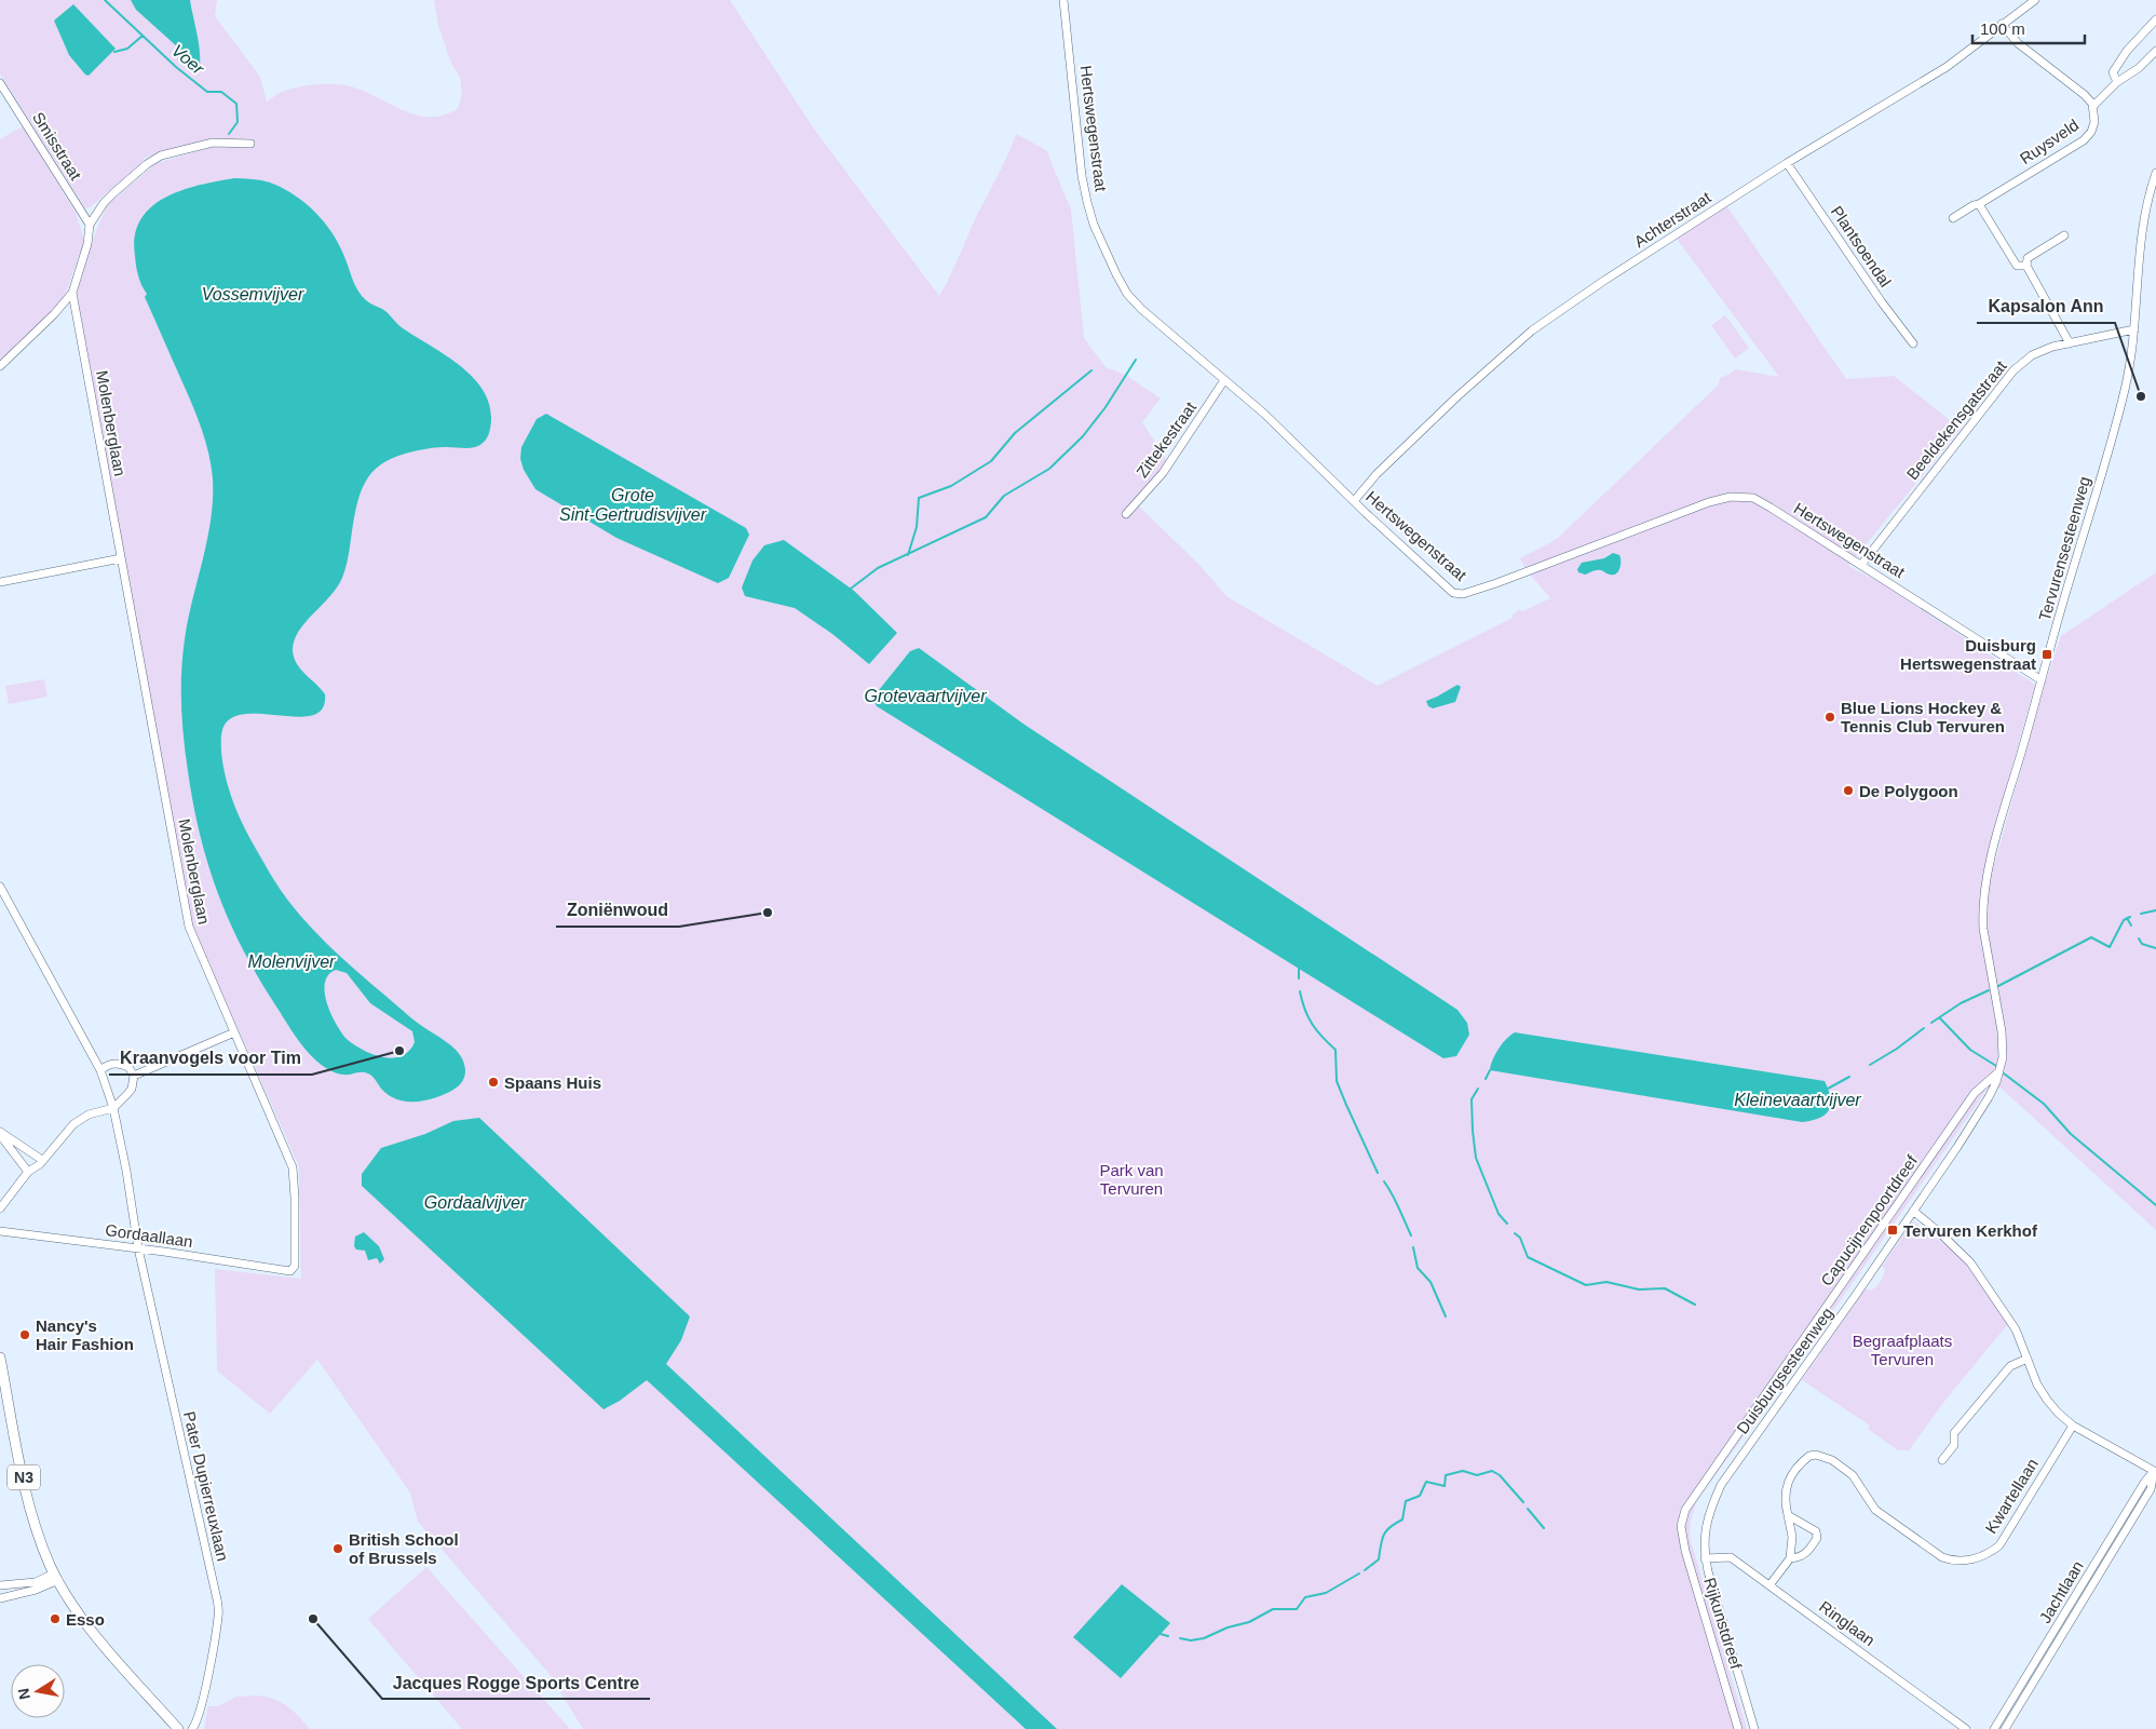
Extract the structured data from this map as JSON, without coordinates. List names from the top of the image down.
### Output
{
  "streets": {
    "main road": ["N3"],
    "street": [
      "Hertswegenstraat",
      "Ruysveld",
      "Smisstraat",
      "Achterstraat",
      "Plantsoendal",
      "Beeldekensgatstraat",
      "Molenberglaan",
      "Zittekestraat",
      "Tervurensesteenweg",
      "Capucijnenpoortdreef",
      "Gordaallaan",
      "Duisburgsesteenweg",
      "Pater Dupierreuxlaan",
      "Kwartellaan",
      "Jachtlaan",
      "Rijkunstdreef",
      "Ringlaan"
    ]
  },
  "crossings": [
    ["Hertswegenstraat", "Achterstraat"],
    ["Hertswegenstraat", "Beeldekensgatstraat"],
    ["Hertswegenstraat", "Zittekestraat"],
    ["Hertswegenstraat", "Tervurensesteenweg"],
    ["Ruysveld", "Achterstraat"],
    ["Achterstraat", "Plantsoendal"],
    ["Beeldekensgatstraat", "Tervurensesteenweg"],
    ["Molenberglaan", "Gordaallaan"],
    ["Tervurensesteenweg", "Duisburgsesteenweg"],
    ["Capucijnenpoortdreef", "Duisburgsesteenweg"],
    ["Capucijnenpoortdreef", "Rijkunstdreef"],
    ["Gordaallaan", "Pater Dupierreuxlaan"],
    ["Duisburgsesteenweg", "Ringlaan"]
  ],
  "water": [
    "Voer",
    "Vossemvijver",
    "Grote Sint-Gertrudisvijver",
    "Grotevaartvijver",
    "Molenvijver",
    "Kleinevaartvijver",
    "Gordaalvijver"
  ],
  "parks": ["Park van Tervuren", "Begraafplaats Tervuren"],
  "places": {
    "other": [
      "Kapsalon Ann",
      "Blue Lions Hockey & Tennis Club Tervuren",
      "De Polygoon",
      "Zoniënwoud",
      "Kraanvogels voor Tim",
      "Spaans Huis",
      "Nancy's Hair Fashion",
      "British School of Brussels",
      "Esso",
      "Jacques Rogge Sports Centre"
    ],
    "transit": ["Duisburg Hertswegenstraat", "Tervuren Kerkhof"]
  },
  "scale_bar": "100 m",
  "north": "left"
}
